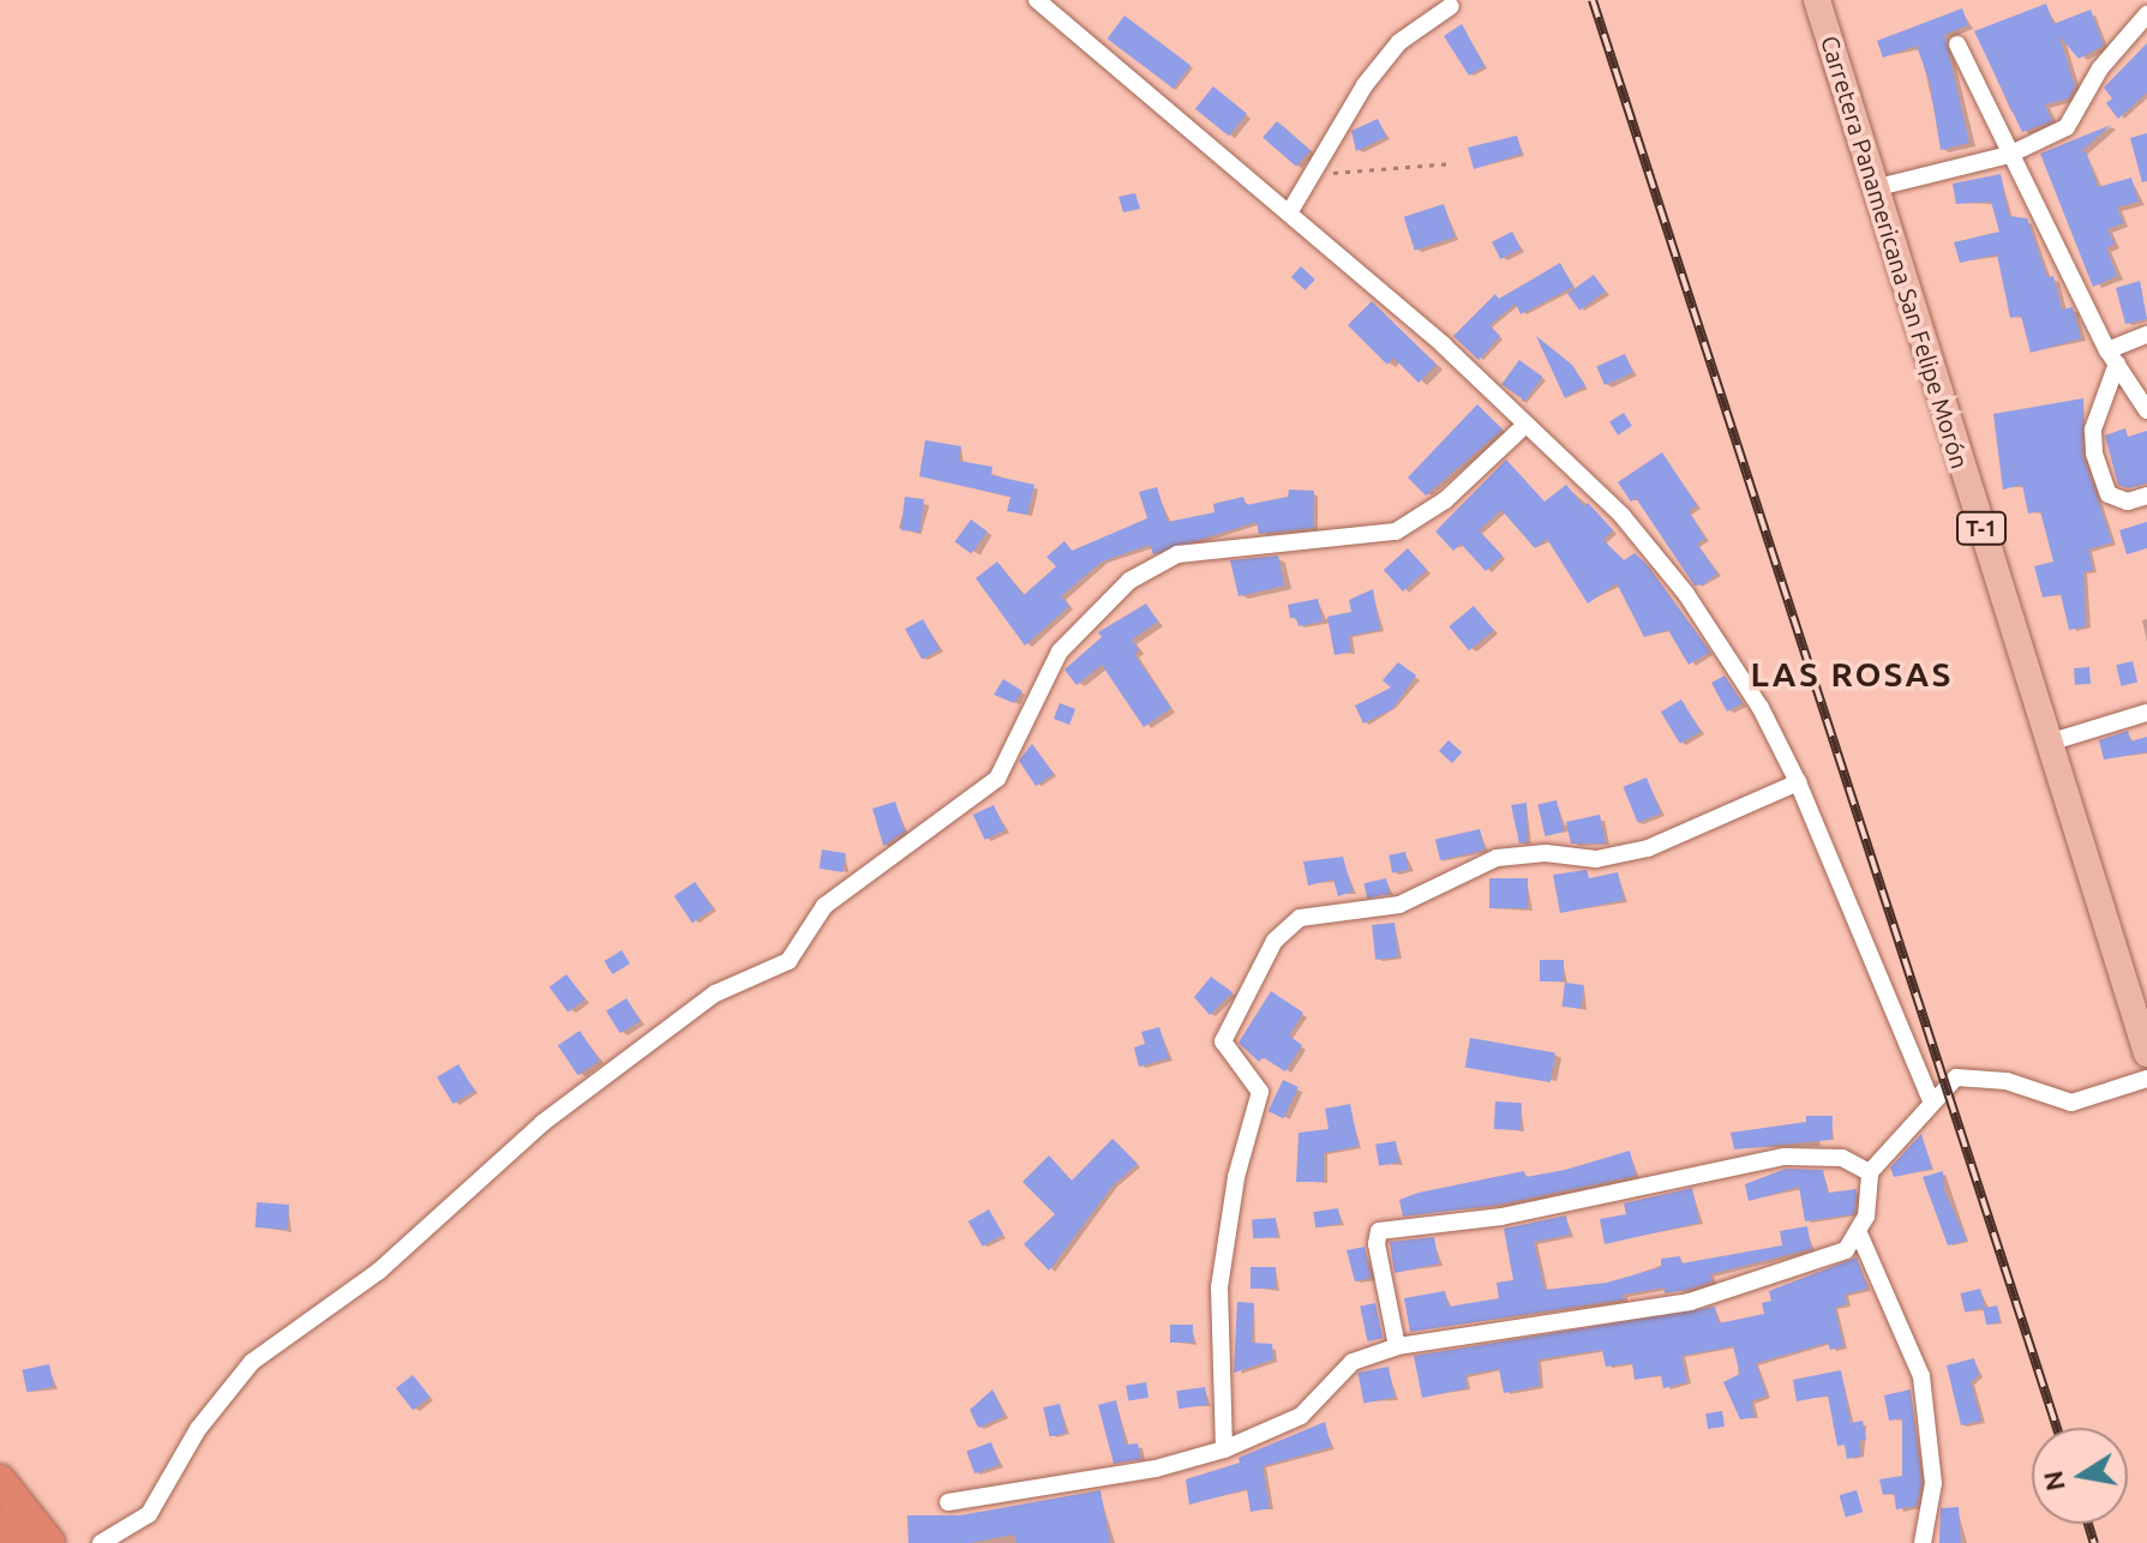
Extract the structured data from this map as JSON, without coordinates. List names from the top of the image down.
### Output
{
  "streets": {
    "main road": ["Carretera Panamericana San Felipe Morón", "T-1"]
  },
  "districts": ["LAS ROSAS"],
  "north": "left"
}
